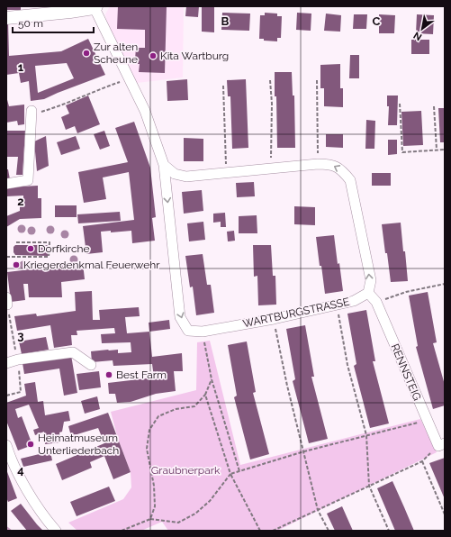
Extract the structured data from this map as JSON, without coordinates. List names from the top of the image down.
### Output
{
  "streets": {
    "street": ["WARTBURGSTRASSE", "RENNSTEIG"]
  },
  "crossings": [
    ["WARTBURGSTRASSE", "RENNSTEIG"]
  ],
  "parks": ["Graubnerpark"],
  "places": [
    "Zur alten Scheune",
    "Kita Wartburg",
    "Dorfkirche",
    "Kriegerdenkmal Feuerwehr",
    "Best Farm",
    "Heimatmuseum Unterliederbach"
  ],
  "scale_bar": "50 m",
  "north": "bottom left",
  "grid": {
    "columns": ["B", "C"],
    "rows": [
      "1",
      "2",
      "3",
      "4"
    ]
  }
}
